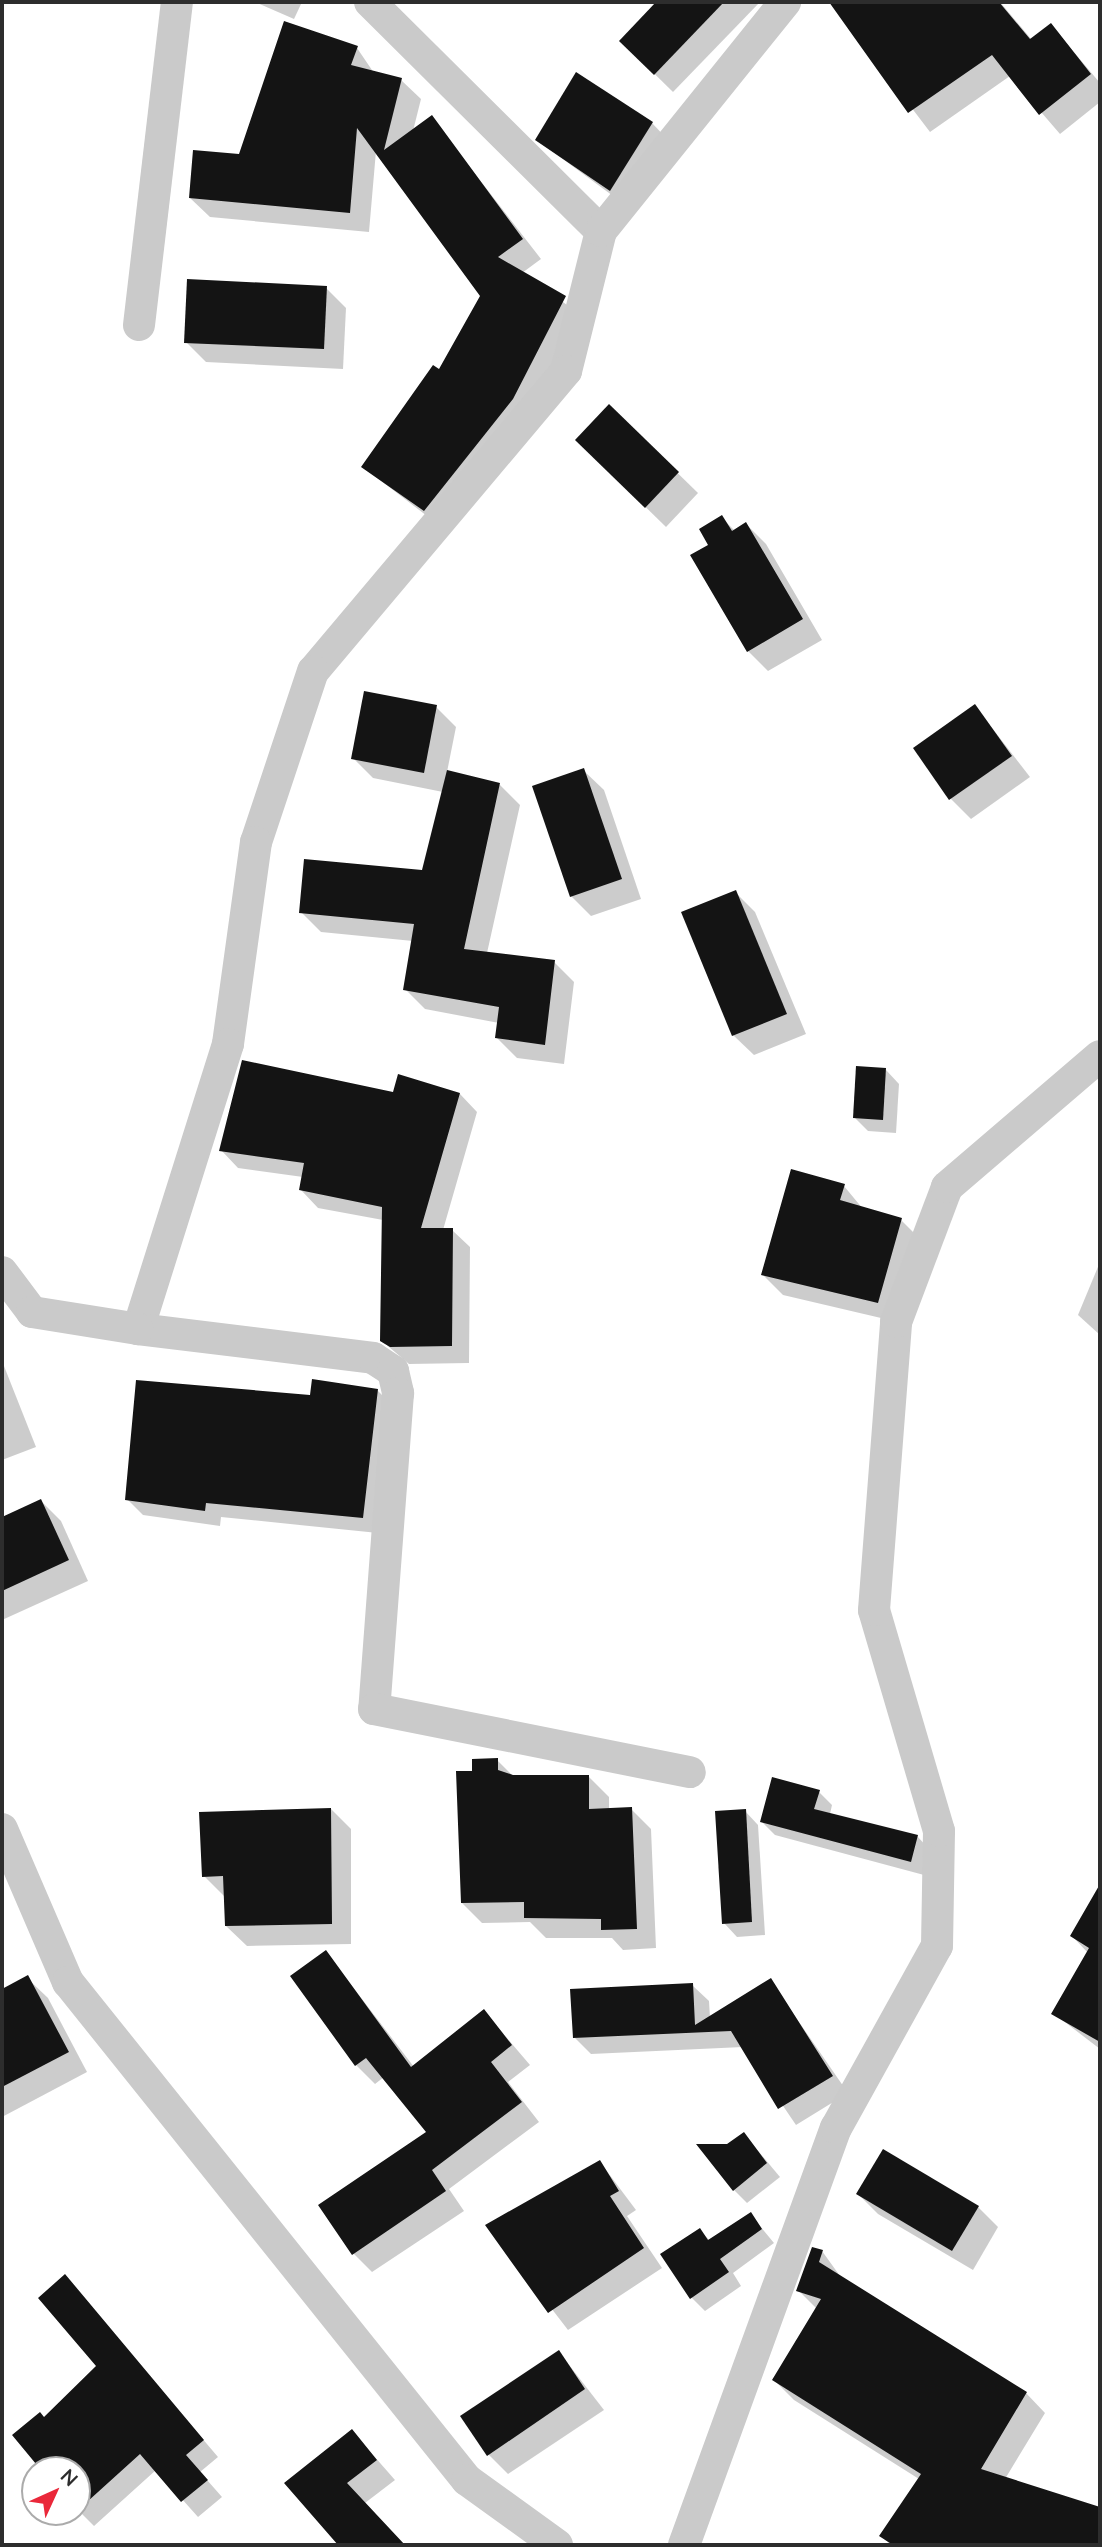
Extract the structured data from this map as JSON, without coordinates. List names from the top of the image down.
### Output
{
  "north": "top right"
}
